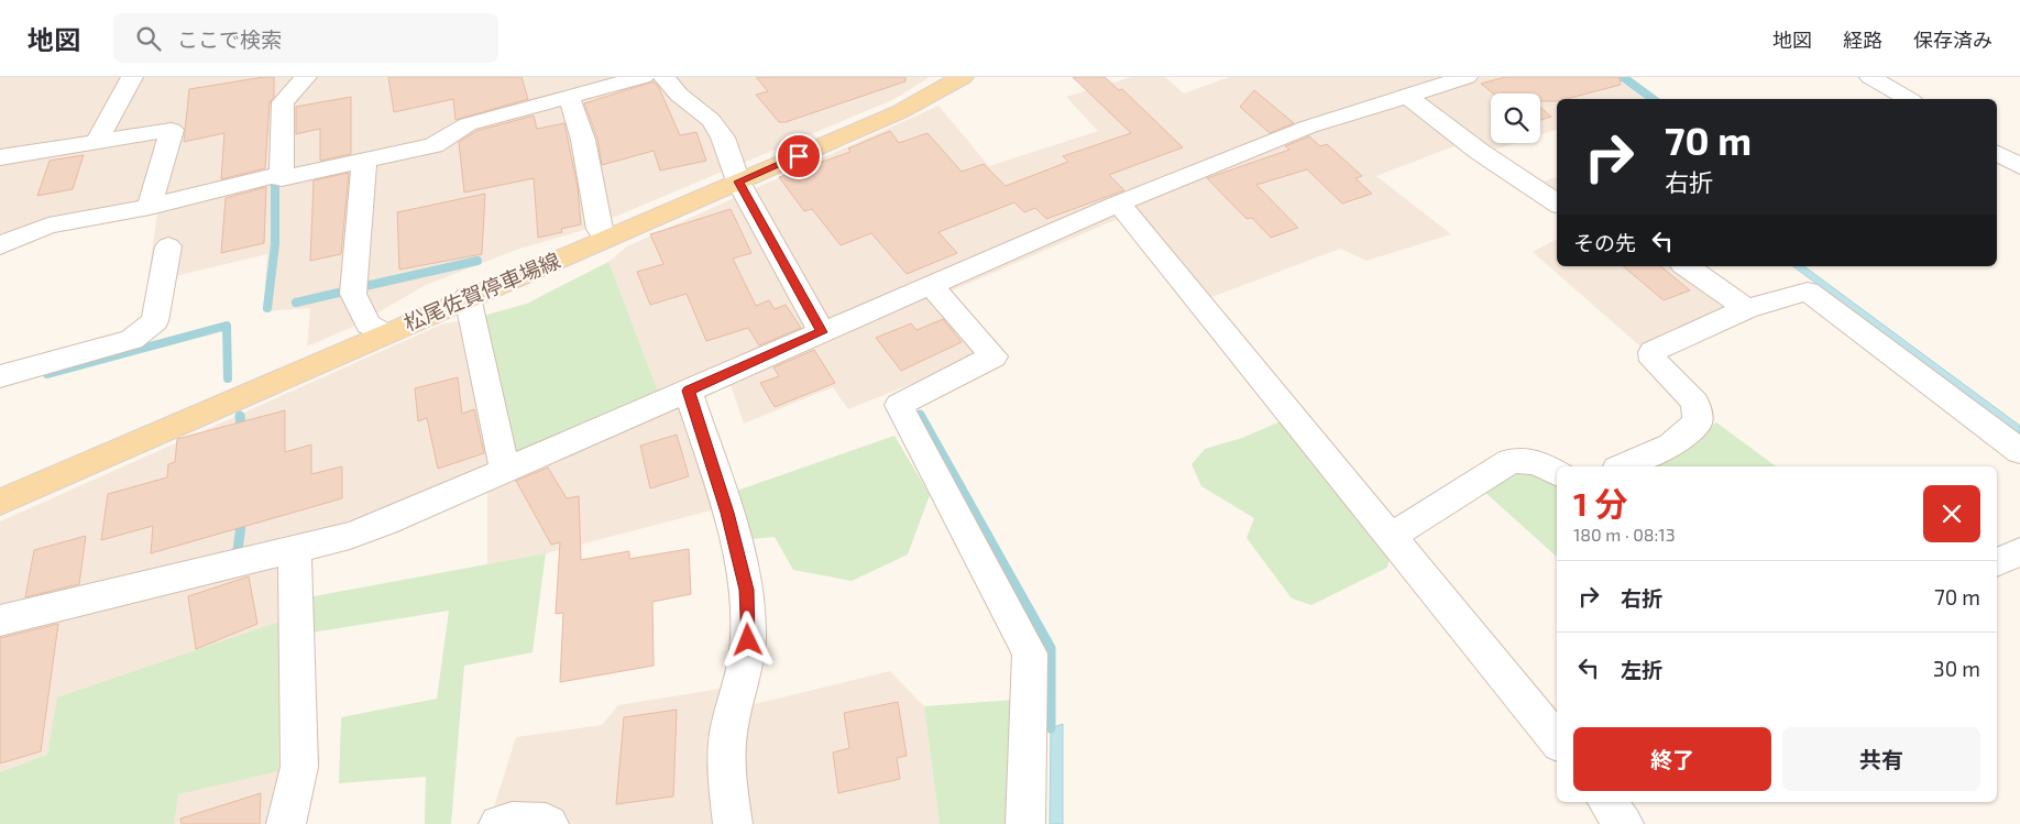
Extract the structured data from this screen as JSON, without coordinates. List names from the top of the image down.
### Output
{
  "streets": {
    "main road": ["松尾佐賀停車場線"]
  },
  "page": {
    "header": "地図",
    "search": "ここで検索",
    "nav": ["地図", "経路", "保存済み"],
    "turn": ["70 m", "右折"],
    "then": "その先",
    "heading": ["1 分", "180 m · 08:13"],
    "list": [
      {
        "name": "右折",
        "value": "70 m"
      },
      {
        "name": "左折",
        "value": "30 m"
      }
    ],
    "buttons": ["終了", "共有"]
  }
}
